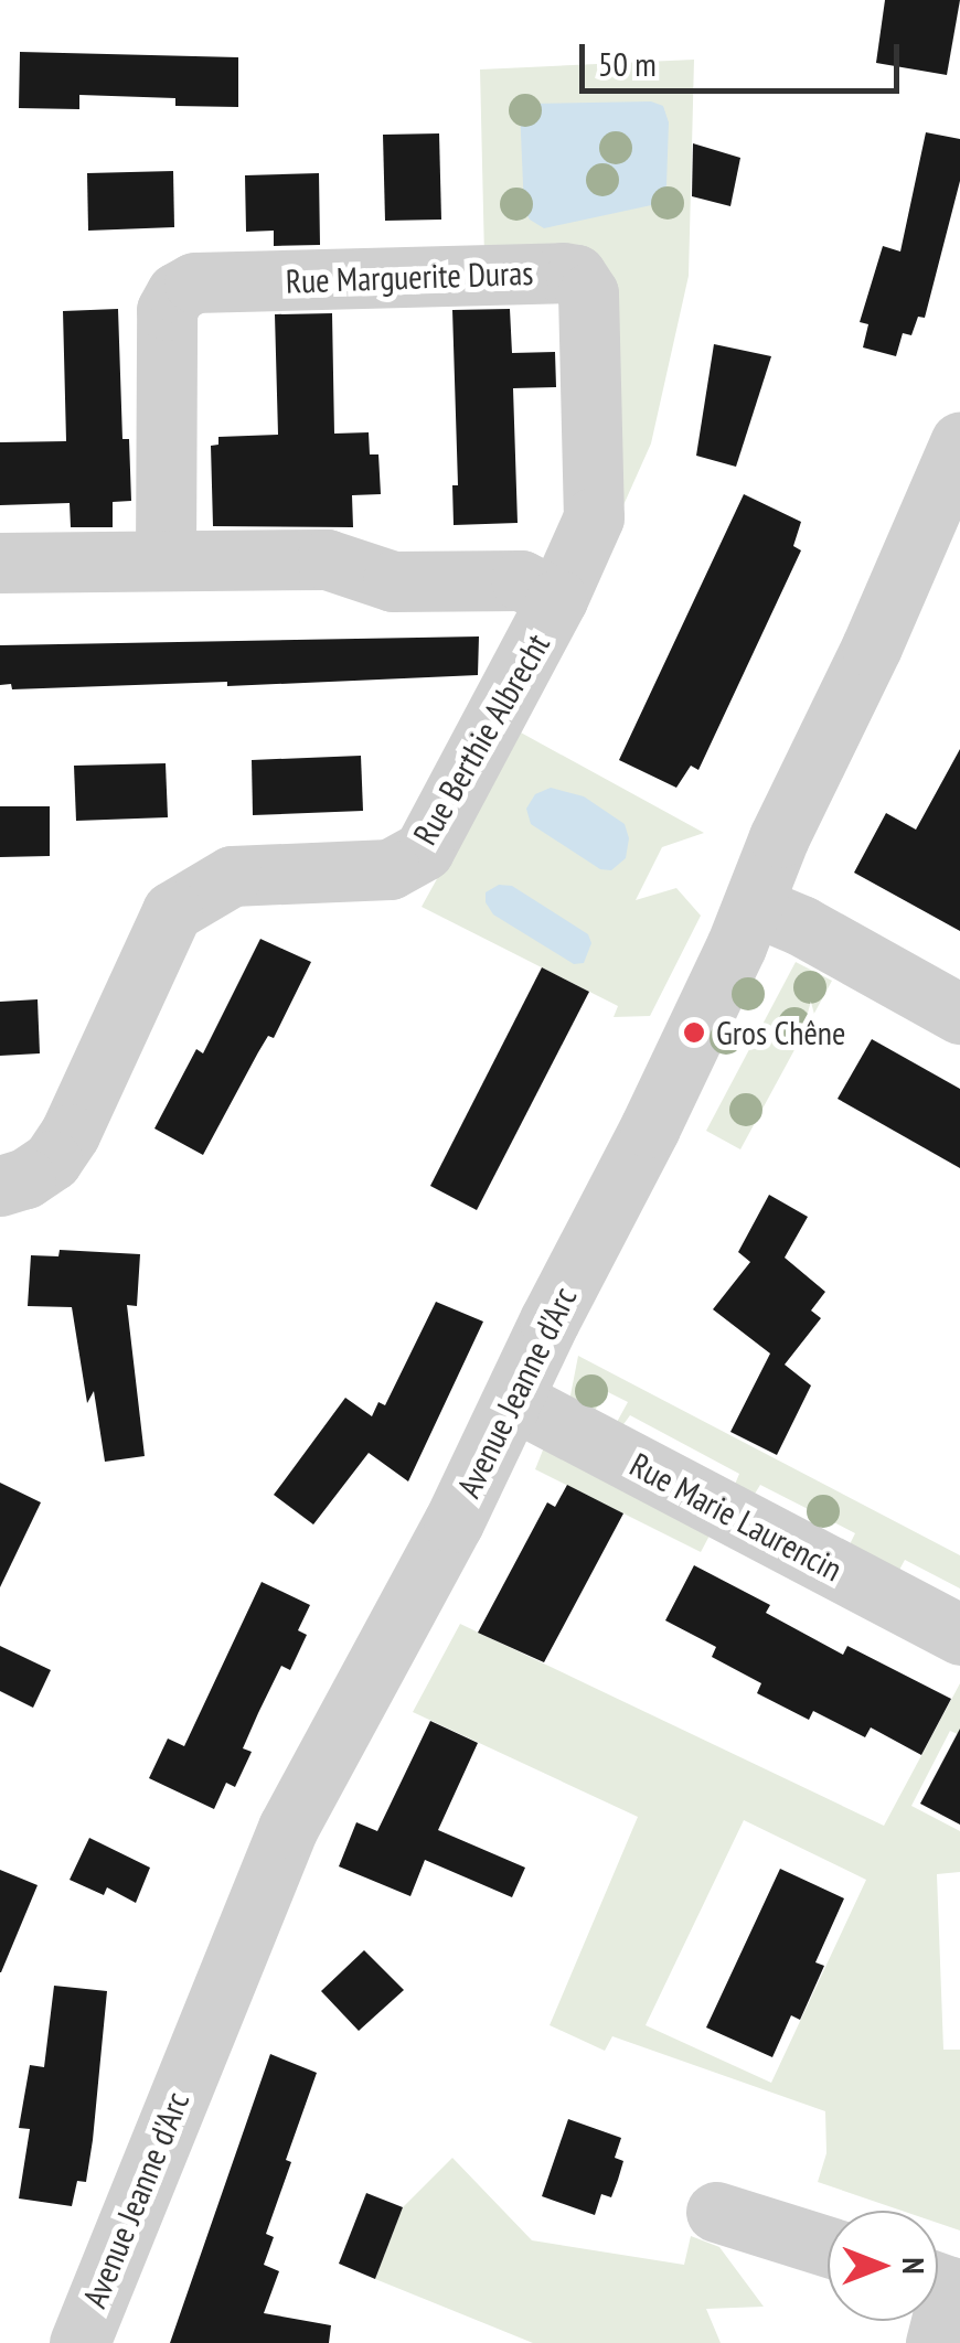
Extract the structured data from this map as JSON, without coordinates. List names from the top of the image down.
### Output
{
  "streets": {
    "street": [
      "Rue Marguerite Duras",
      "Rue Berthie Albrecht",
      "Avenue Jeanne d'Arc",
      "Rue Marie Laurencin"
    ]
  },
  "crossings": [
    ["Rue Marguerite Duras", "Rue Berthie Albrecht"],
    ["Avenue Jeanne d'Arc", "Rue Marie Laurencin"]
  ],
  "places": ["Gros Chêne"],
  "scale_bar": "50 m",
  "north": "right"
}
